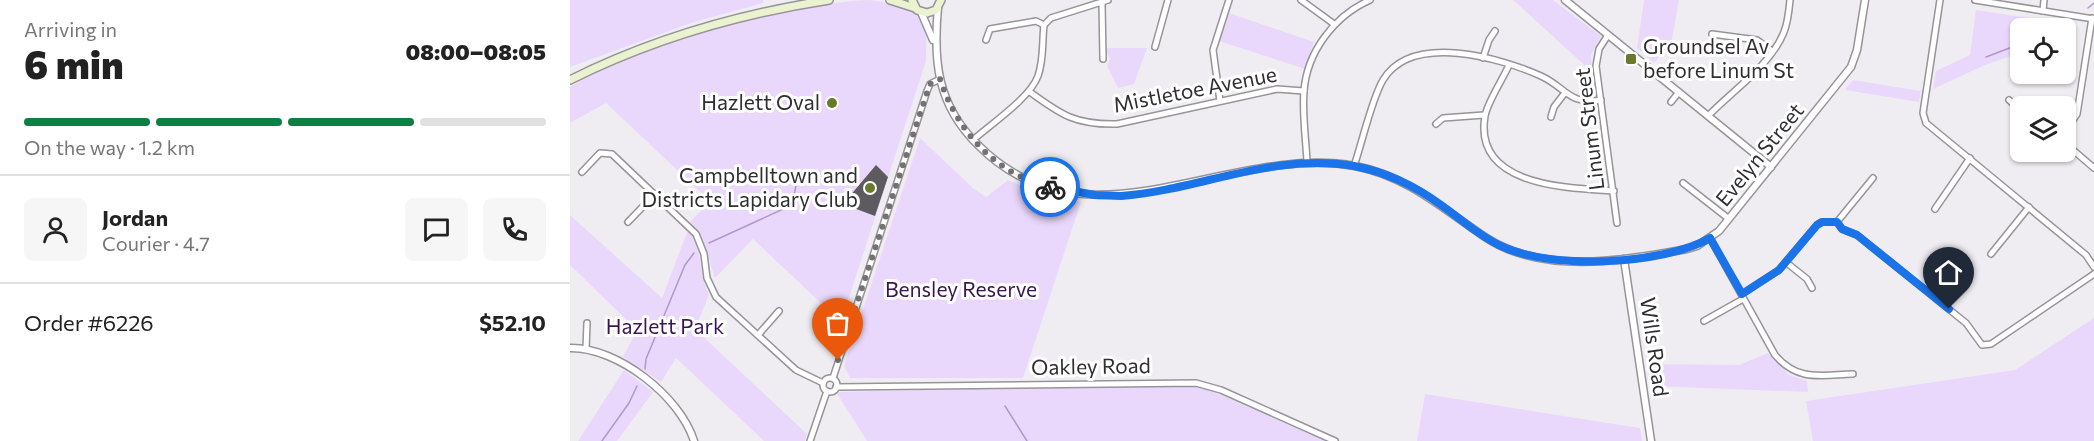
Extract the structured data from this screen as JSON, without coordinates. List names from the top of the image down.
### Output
{
  "streets": {
    "street": [
      "Mistletoe Avenue",
      "Linum Street",
      "Evelyn Street",
      "Wills Road",
      "Oakley Road"
    ]
  },
  "crossings": [
    ["Evelyn Street", "Wills Road"]
  ],
  "parks": ["Bensley Reserve", "Hazlett Park"],
  "places": {
    "transit": ["Groundsel Av before Linum St"],
    "other": ["Hazlett Oval", "Campbelltown and Districts Lapidary Club"]
  },
  "page": {
    "heading": ["6 min", "Arriving in", "08:00–08:05"],
    "panel": [
      "Jordan",
      "Courier · 4.7",
      "Order #6226",
      "$52.10"
    ],
    "bar": "On the way · 1.2 km"
  }
}
